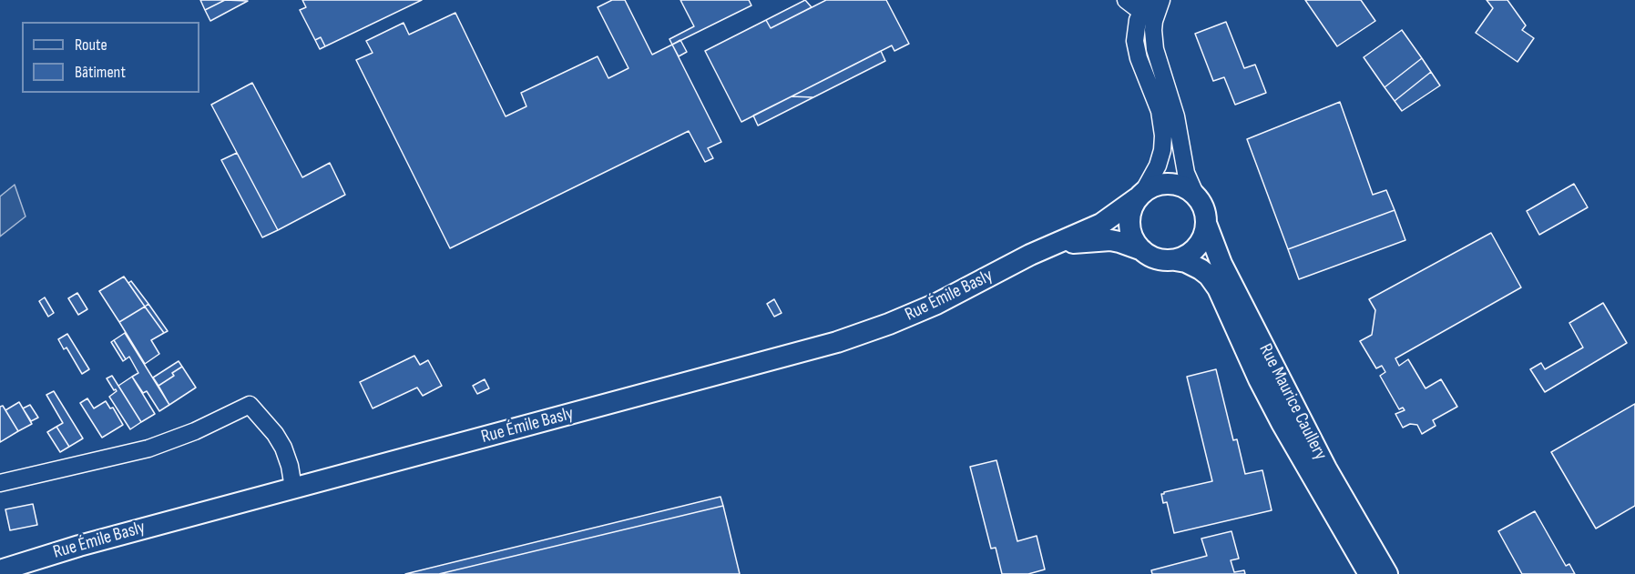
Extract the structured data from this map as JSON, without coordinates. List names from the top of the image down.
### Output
{
  "streets": {
    "street": ["Rue Émile Basly", "Rue Maurice Caullery"]
  },
  "crossings": [
    ["Rue Émile Basly", "Rue Maurice Caullery"]
  ],
  "legend": ["Route", "Bâtiment"]
}
